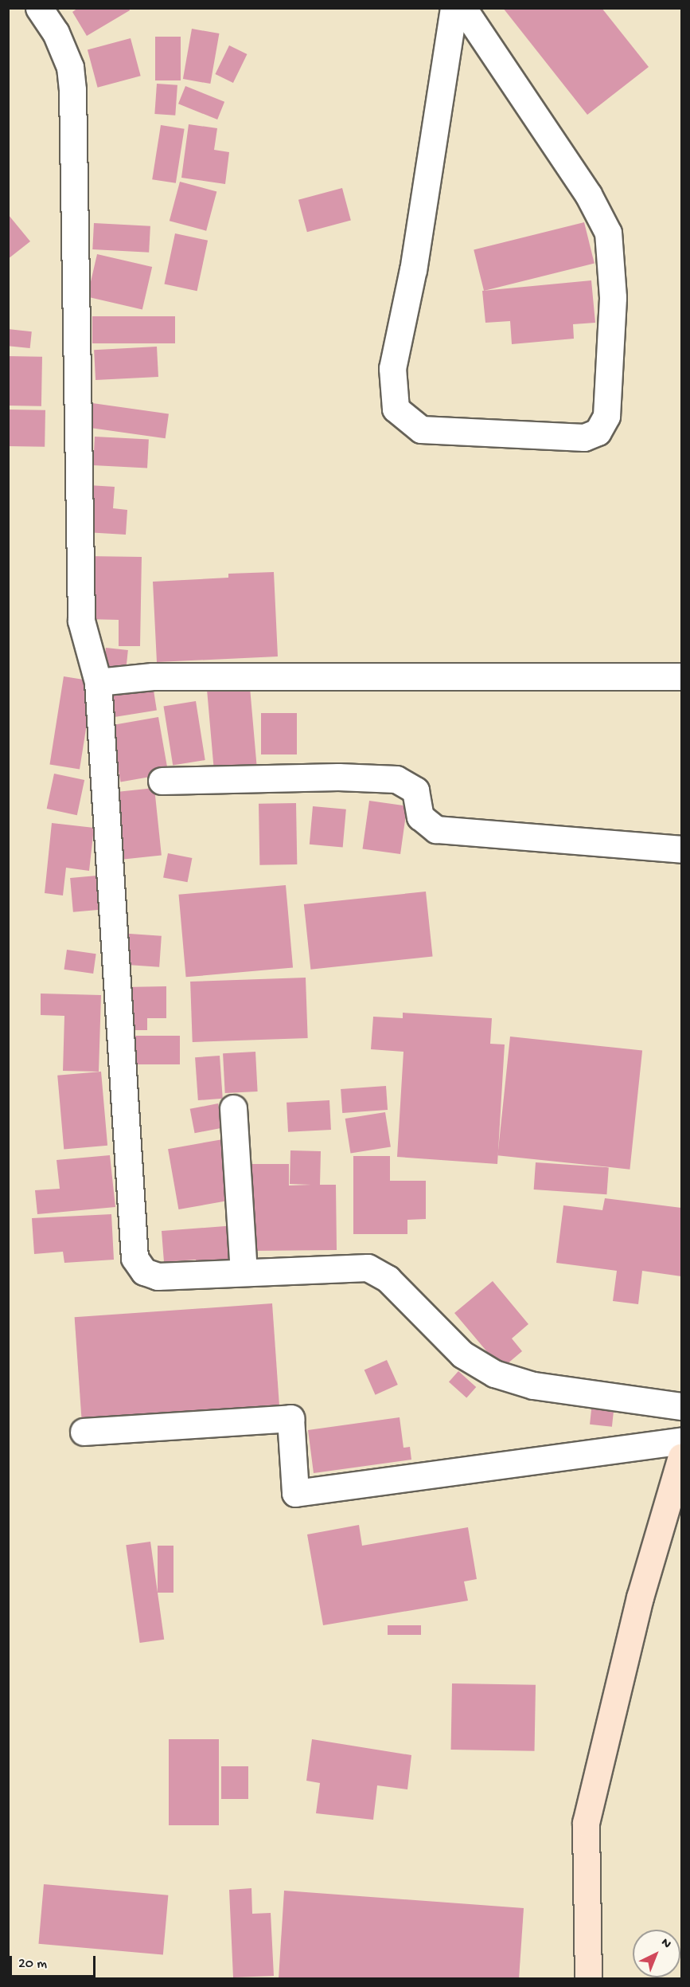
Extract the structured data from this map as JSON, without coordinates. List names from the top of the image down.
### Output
{
  "scale_bar": "20 m",
  "north": "top right"
}
